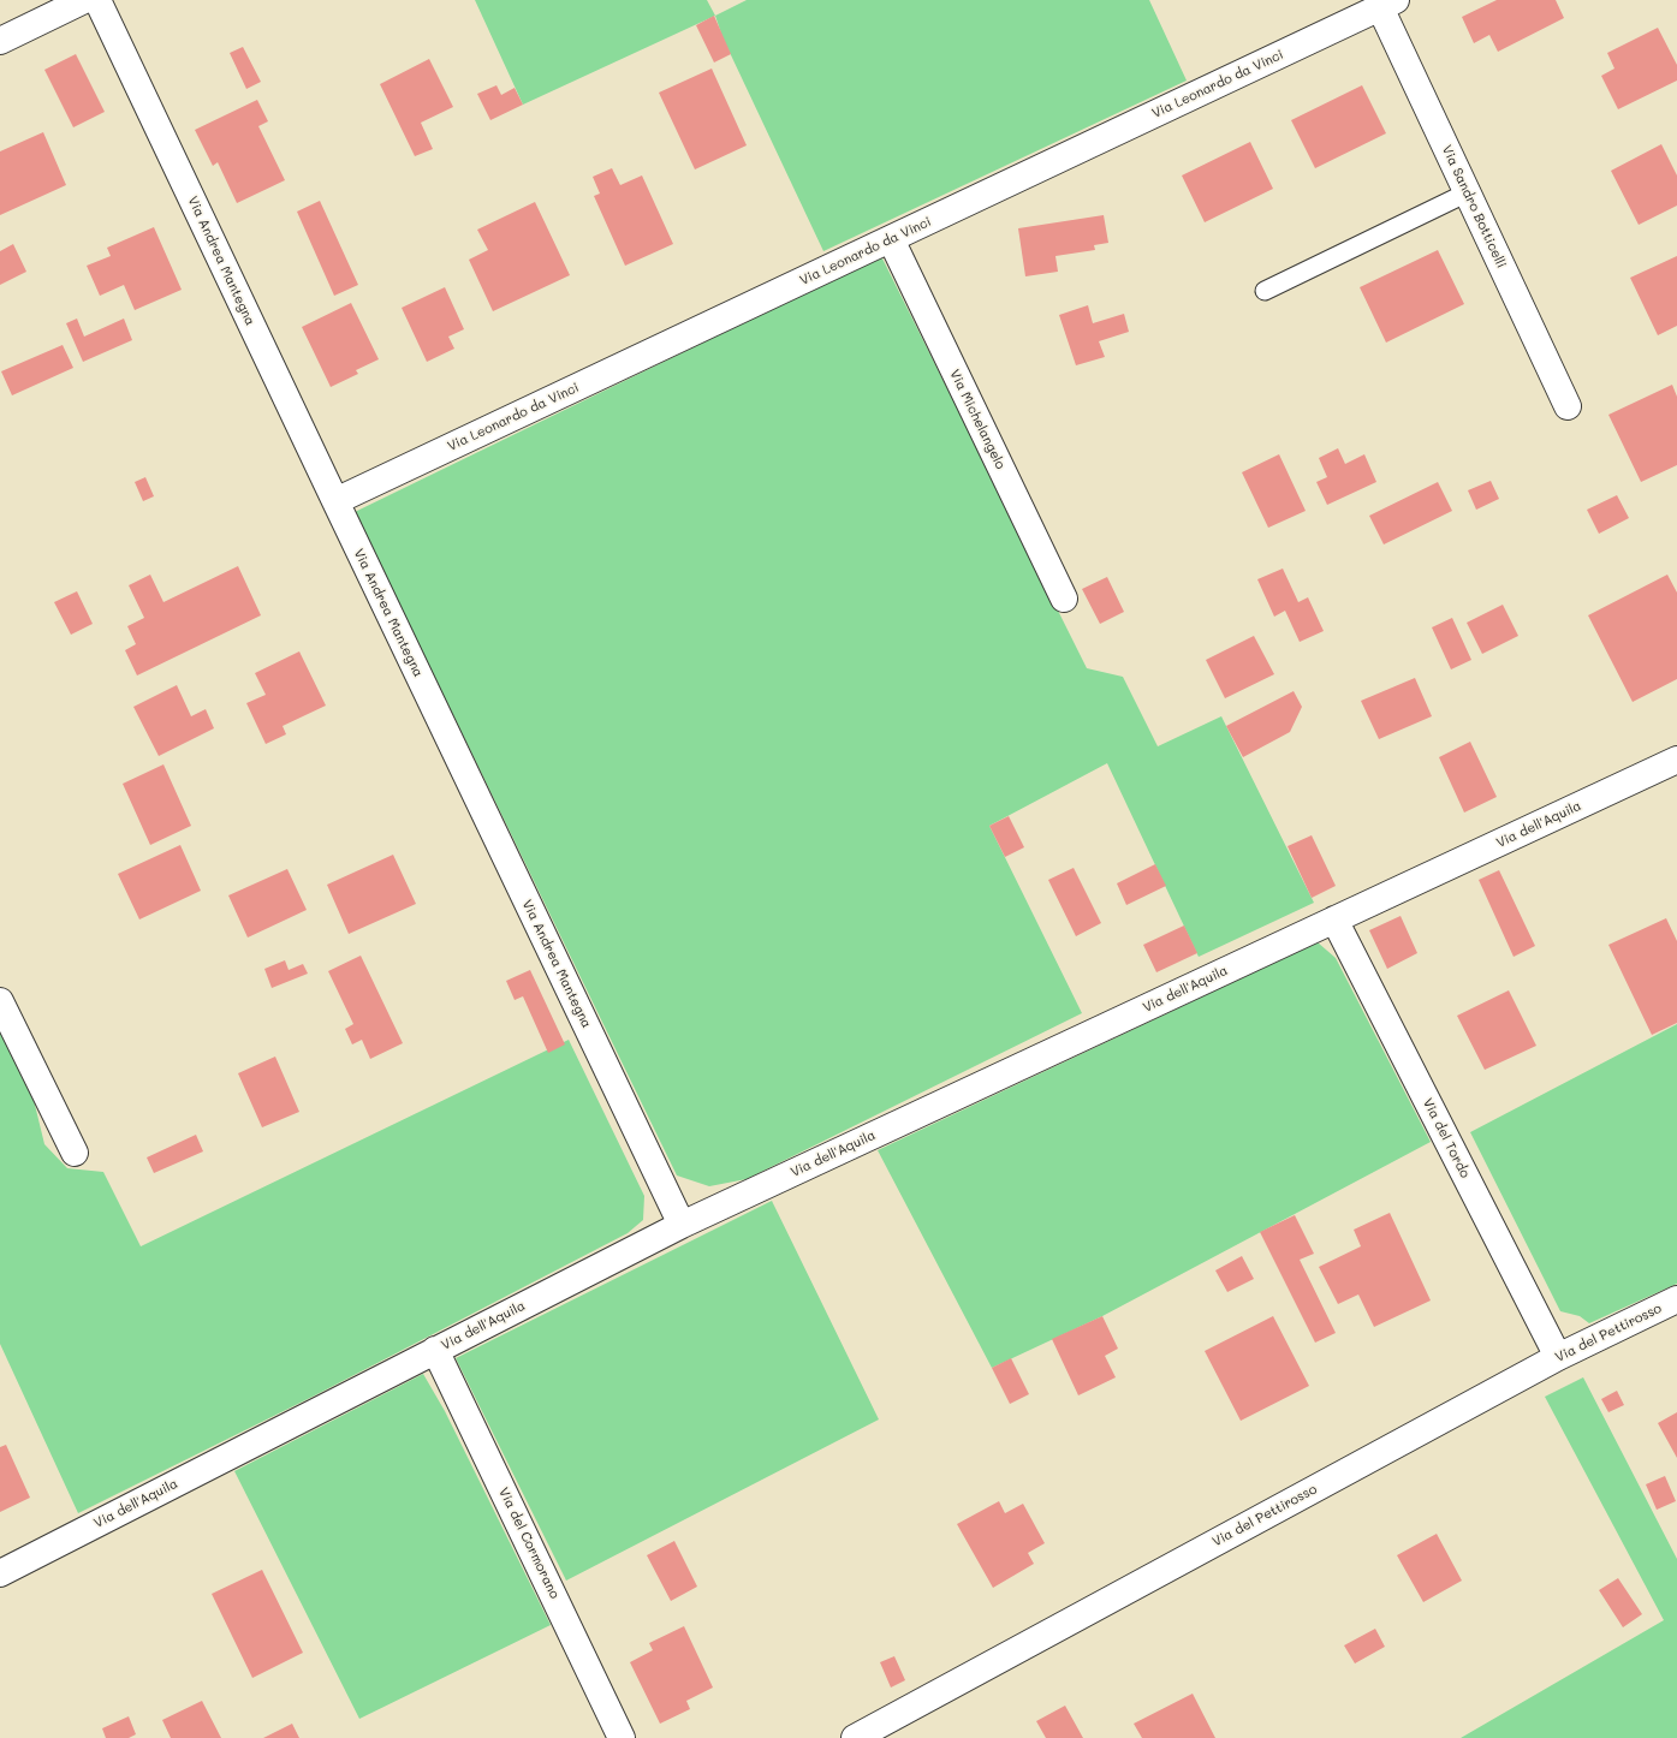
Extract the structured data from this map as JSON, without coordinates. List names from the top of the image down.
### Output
{
  "streets": {
    "street": [
      "Via Leonardo da Vinci",
      "Via Sandro Botticelli",
      "Via Andrea Mantegna",
      "Via Michelangelo",
      "Via dell'Aquila",
      "Via del Tordo",
      "Via del Pettirosso",
      "Via del Cormorano"
    ]
  },
  "crossings": [
    ["Via Leonardo da Vinci", "Via Sandro Botticelli"],
    ["Via Leonardo da Vinci", "Via Andrea Mantegna"],
    ["Via Leonardo da Vinci", "Via Michelangelo"],
    ["Via Andrea Mantegna", "Via dell'Aquila"],
    ["Via dell'Aquila", "Via del Tordo"],
    ["Via dell'Aquila", "Via del Cormorano"],
    ["Via del Tordo", "Via del Pettirosso"]
  ]
}
